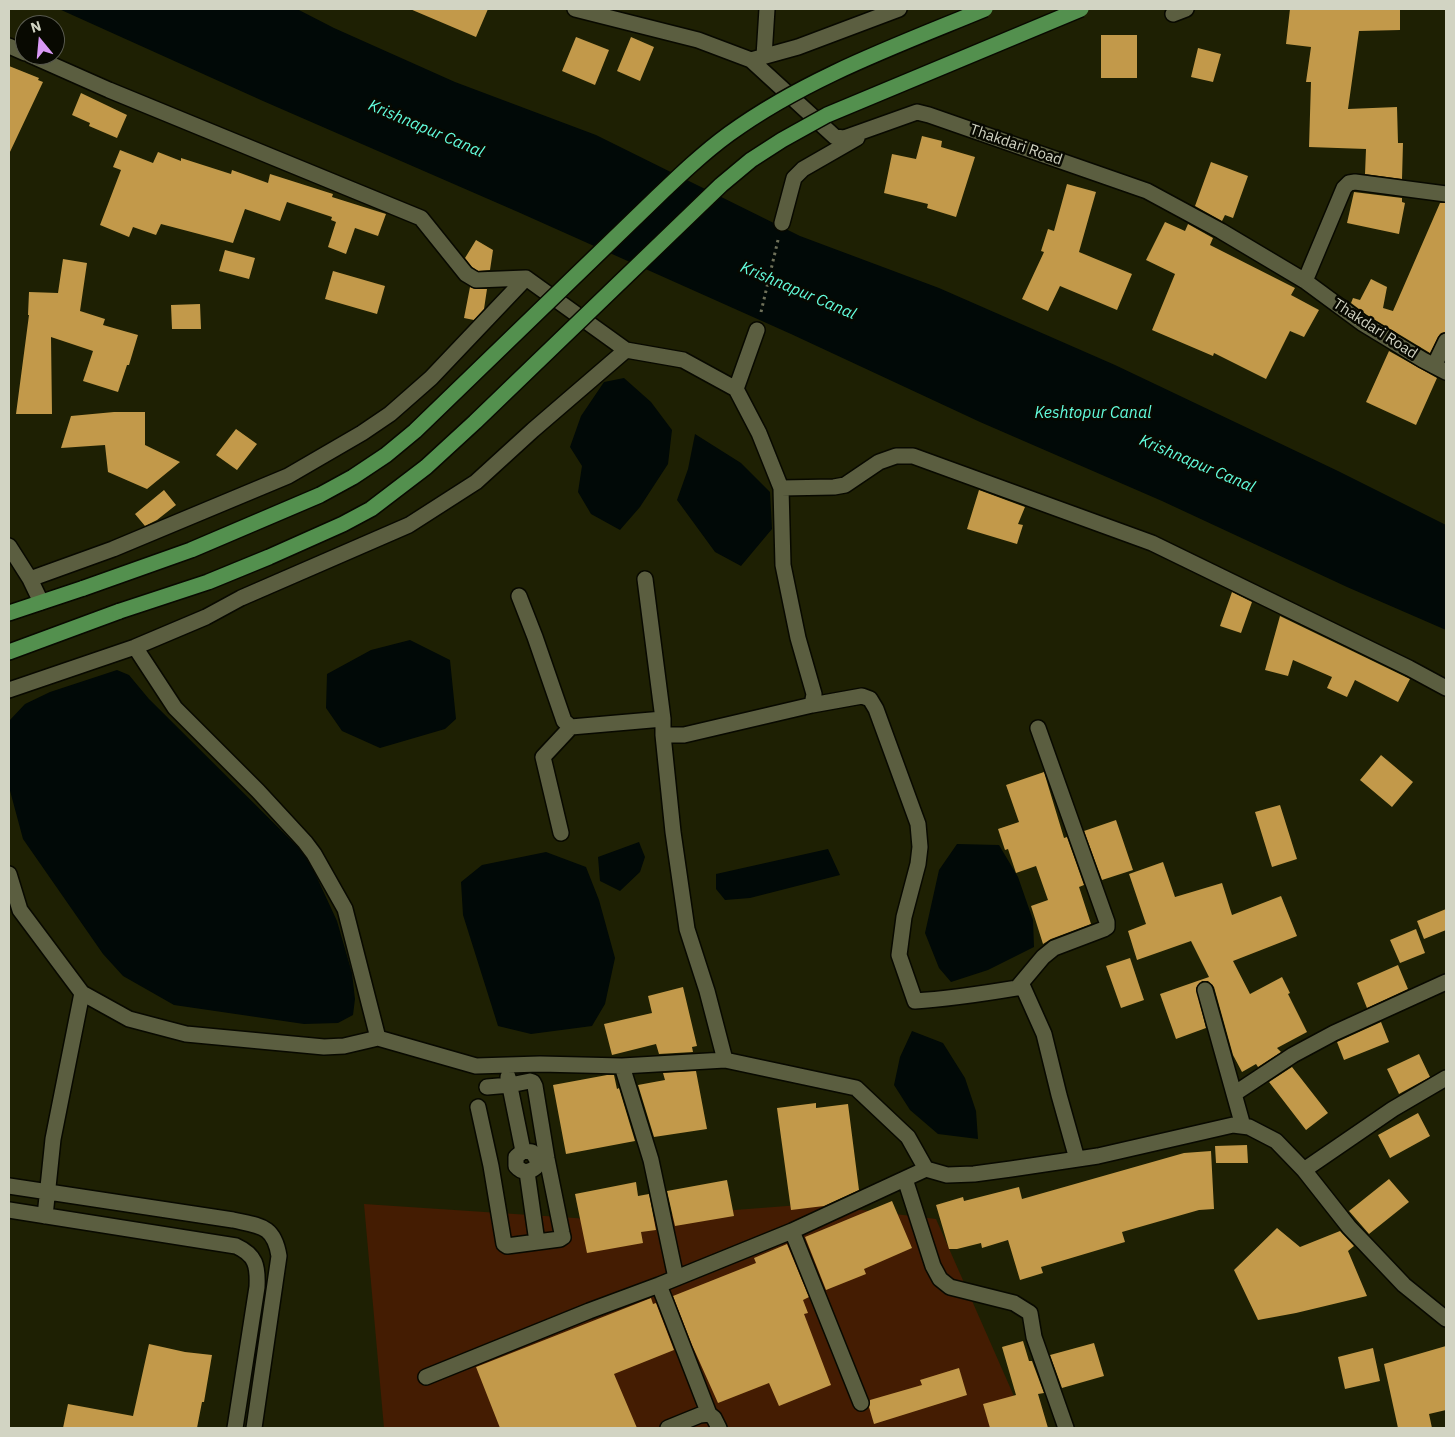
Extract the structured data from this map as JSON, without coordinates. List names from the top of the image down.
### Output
{
  "streets": {
    "street": ["Thakdari Road"]
  },
  "water": ["Krishnapur Canal", "Keshtopur Canal"],
  "north": "top"
}
